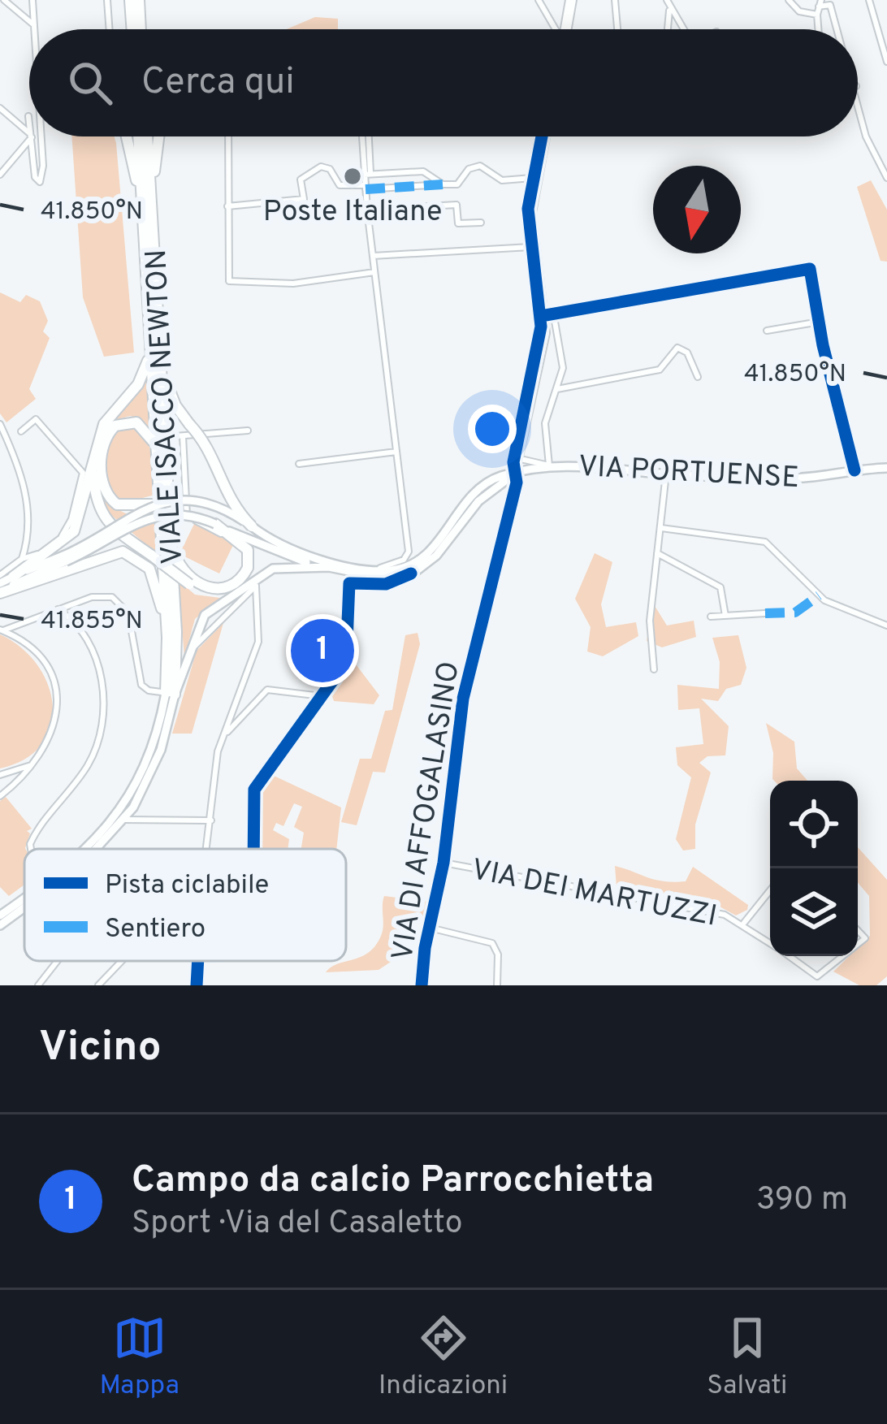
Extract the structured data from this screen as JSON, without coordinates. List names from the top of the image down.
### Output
{
  "streets": {
    "highway": ["VIALE ISACCO NEWTON"],
    "main road": ["VIA PORTUENSE"],
    "street": ["VIA DI AFFOGALASINO", "VIA DEI MARTUZZI"]
  },
  "crossings": [
    ["VIA PORTUENSE", "VIA DI AFFOGALASINO"],
    ["VIA DI AFFOGALASINO", "VIA DEI MARTUZZI"]
  ],
  "places": ["Poste Italiane"],
  "legend": ["Pista ciclabile", "Sentiero"],
  "north": "bottom",
  "page": {
    "search": "Cerca qui",
    "pins": "1",
    "heading": "Vicino",
    "list": [
      {
        "mark": "1",
        "name": "Campo da calcio Parrocchietta",
        "note": "Sport · Via del Casaletto",
        "value": "390 m"
      }
    ],
    "nav": ["Mappa", "Indicazioni", "Salvati"]
  },
  "coordinates": ["41.850°N", "41.855°N"]
}
